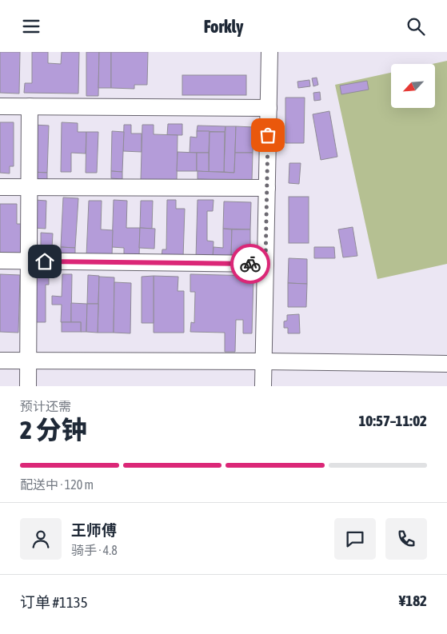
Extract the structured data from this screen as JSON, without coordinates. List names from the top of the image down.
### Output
{
  "north": "bottom left",
  "page": {
    "header": "Forkly",
    "heading": ["2 分钟", "预计还需", "10:57–11:02"],
    "panel": [
      "王师傅",
      "骑手 · 4.8",
      "订单 #1135",
      "¥182"
    ],
    "bar": "配送中 · 120 m"
  }
}
